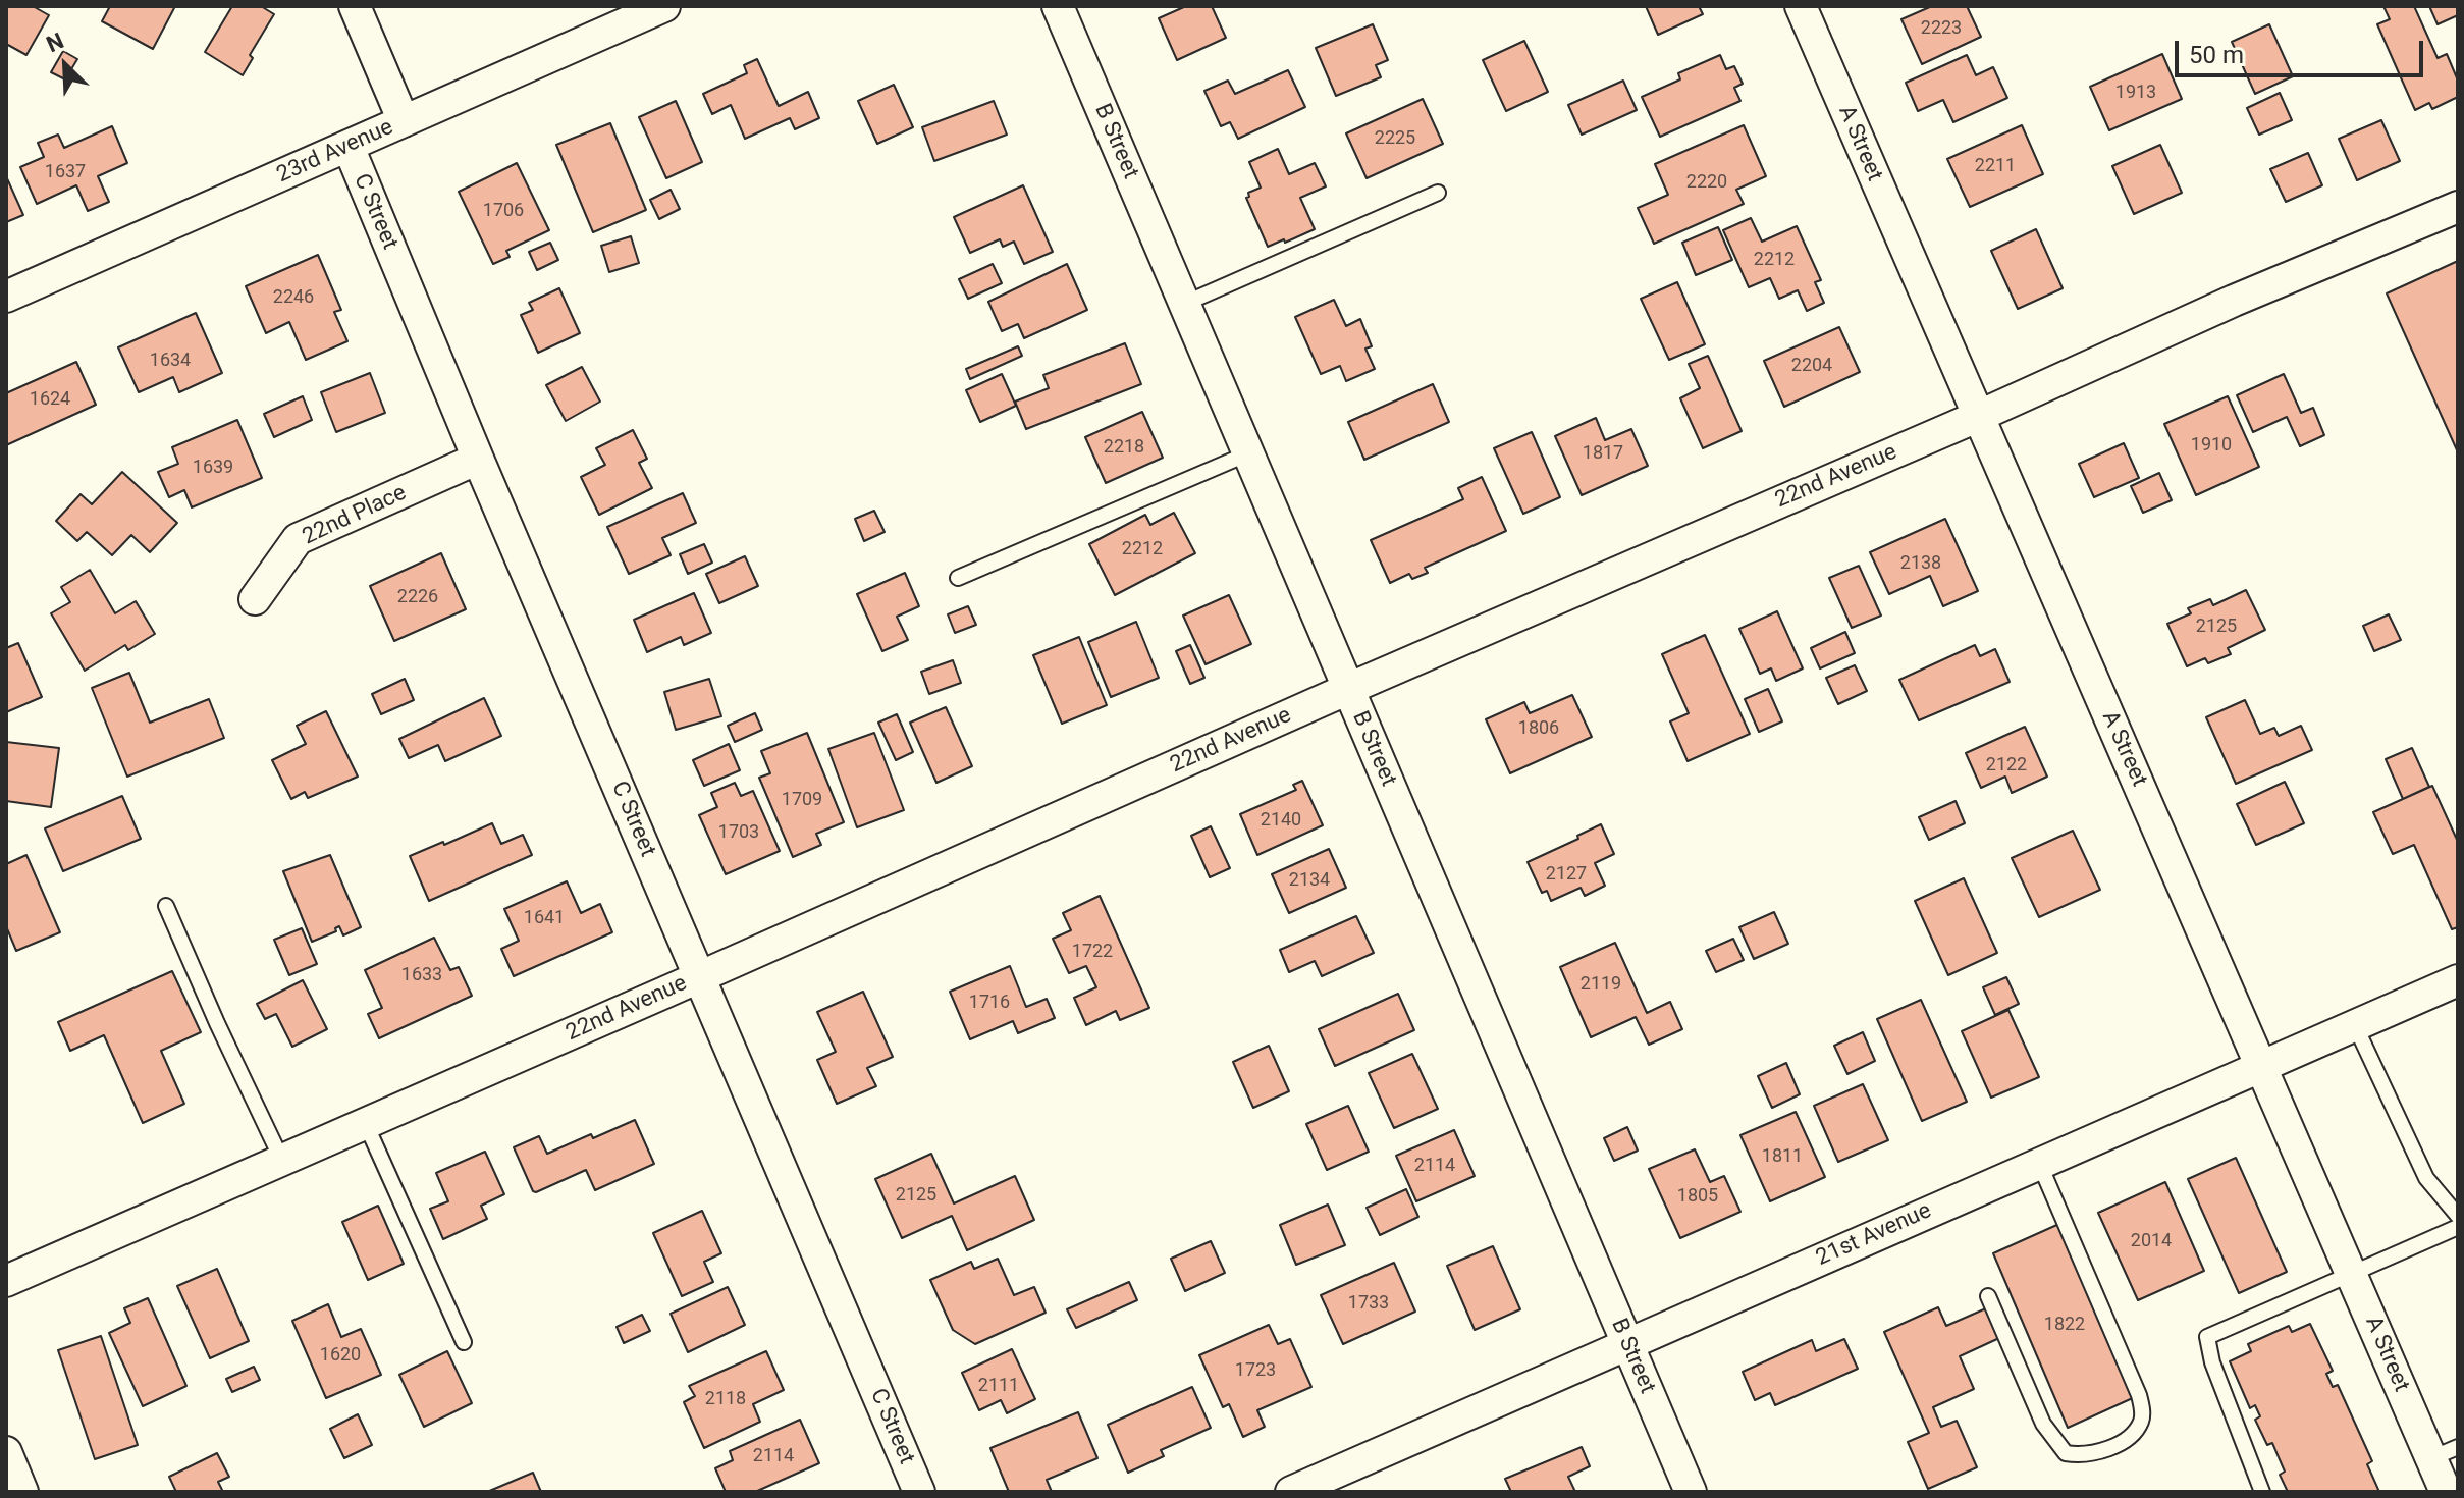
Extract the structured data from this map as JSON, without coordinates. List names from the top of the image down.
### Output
{
  "streets": {
    "street": [
      "B Street",
      "A Street",
      "23rd Avenue",
      "C Street",
      "22nd Avenue",
      "22nd Place",
      "21st Avenue"
    ]
  },
  "crossings": [
    ["B Street", "22nd Avenue"],
    ["B Street", "21st Avenue"],
    ["A Street", "22nd Avenue"],
    ["A Street", "21st Avenue"],
    ["23rd Avenue", "C Street"],
    ["C Street", "22nd Avenue"],
    ["C Street", "22nd Place"]
  ],
  "house_numbers": [
    "2223",
    "1913",
    "2225",
    "2211",
    "1637",
    "2220",
    "1706",
    "2212",
    "2246",
    "1634",
    "2204",
    "1624",
    "1910",
    "2218",
    "1817",
    "1639",
    "2212",
    "2138",
    "2226",
    "2125",
    "1806",
    "2122",
    "1709",
    "2140",
    "1703",
    "2127",
    "2134",
    "1641",
    "1722",
    "1633",
    "2119",
    "1716",
    "1811",
    "2114",
    "2125",
    "1805",
    "2014",
    "1733",
    "1822",
    "1620",
    "1723",
    "2111",
    "2118",
    "2114"
  ],
  "scale_bar": "50 m",
  "north": "top left"
}
